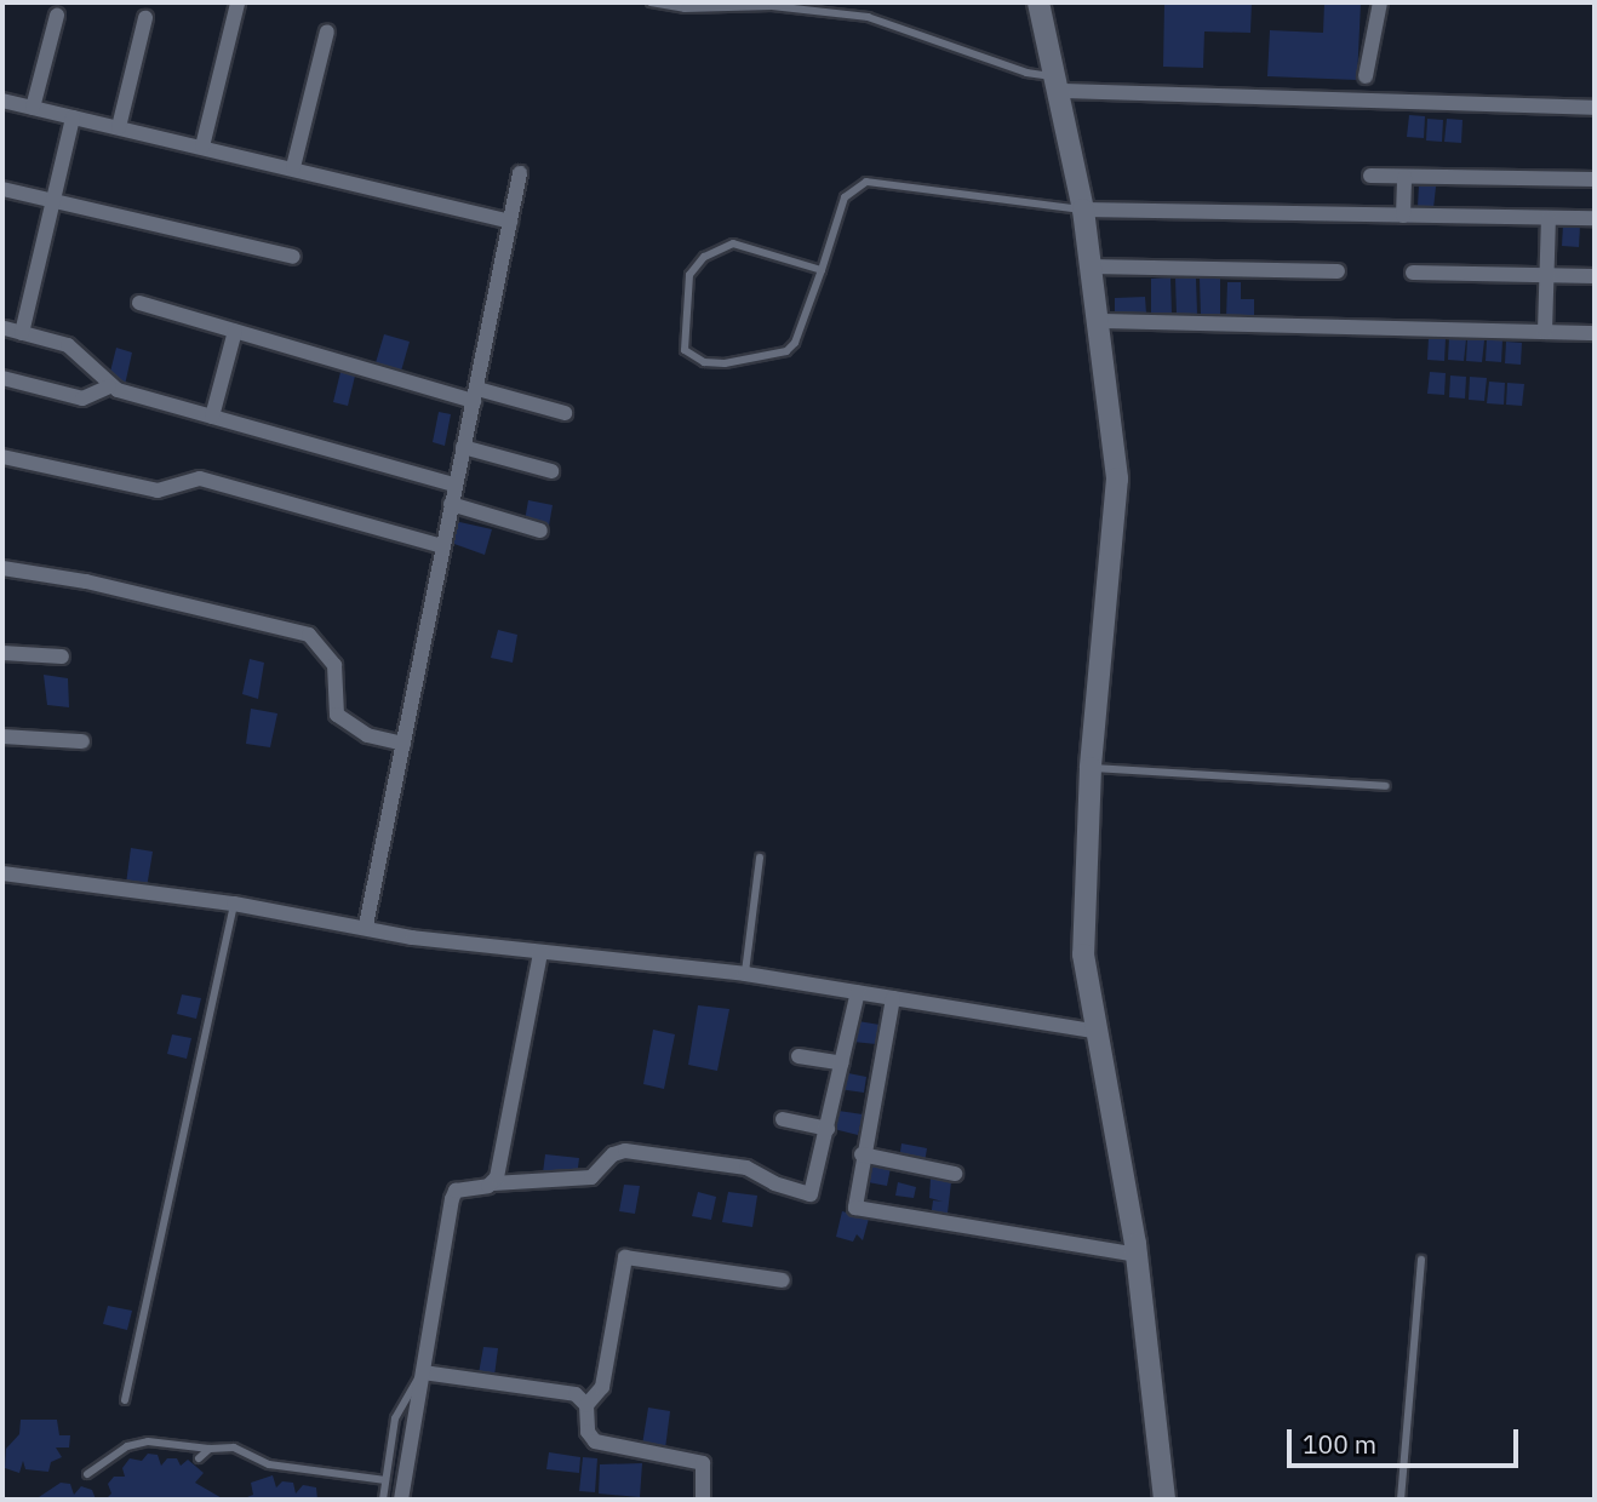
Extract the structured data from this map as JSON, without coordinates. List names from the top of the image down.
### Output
{
  "scale_bar": "100 m"
}
